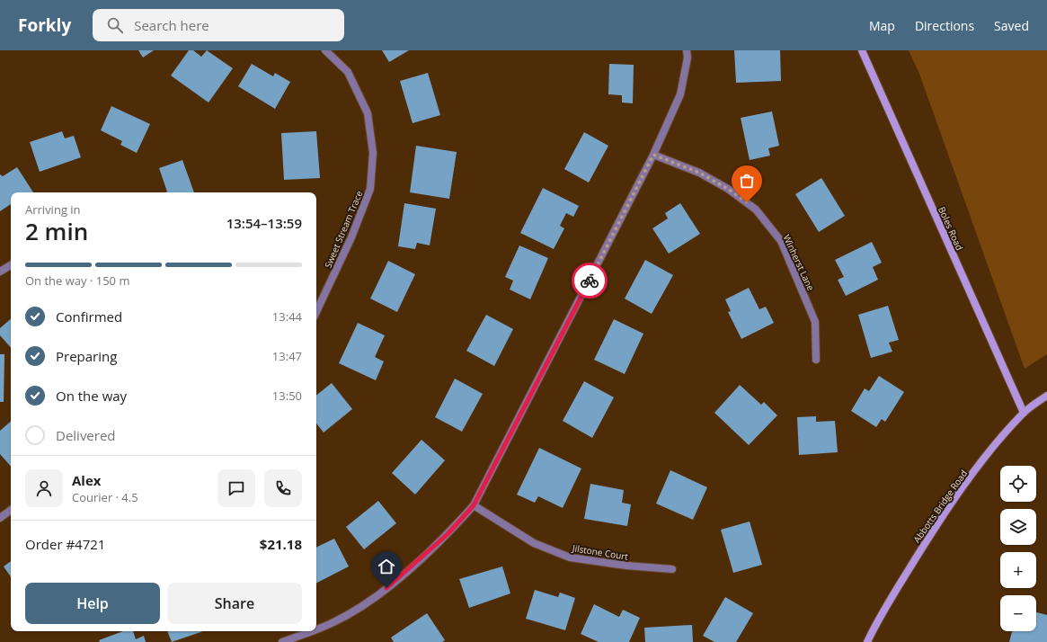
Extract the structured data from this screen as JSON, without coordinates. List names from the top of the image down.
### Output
{
  "streets": {
    "street": [
      "Boles Road",
      "Sweet Stream Trace",
      "Winherst Lane",
      "Abbotts Bridge Road",
      "Jilstone Court"
    ]
  },
  "crossings": [
    ["Boles Road", "Abbotts Bridge Road"]
  ],
  "page": {
    "header": "Forkly",
    "search": "Search here",
    "nav": ["Map", "Directions", "Saved"],
    "heading": ["2 min", "Arriving in", "13:54–13:59"],
    "panel": [
      "Alex",
      "Courier · 4.5",
      "Order #4721",
      "$21.18"
    ],
    "bar": "On the way · 150 m",
    "list": [
      ["Confirmed", "13:44"],
      ["Preparing", "13:47"],
      ["On the way", "13:50"],
      "Delivered"
    ],
    "map_buttons": ["+", "−"],
    "buttons": ["Help", "Share"]
  }
}
